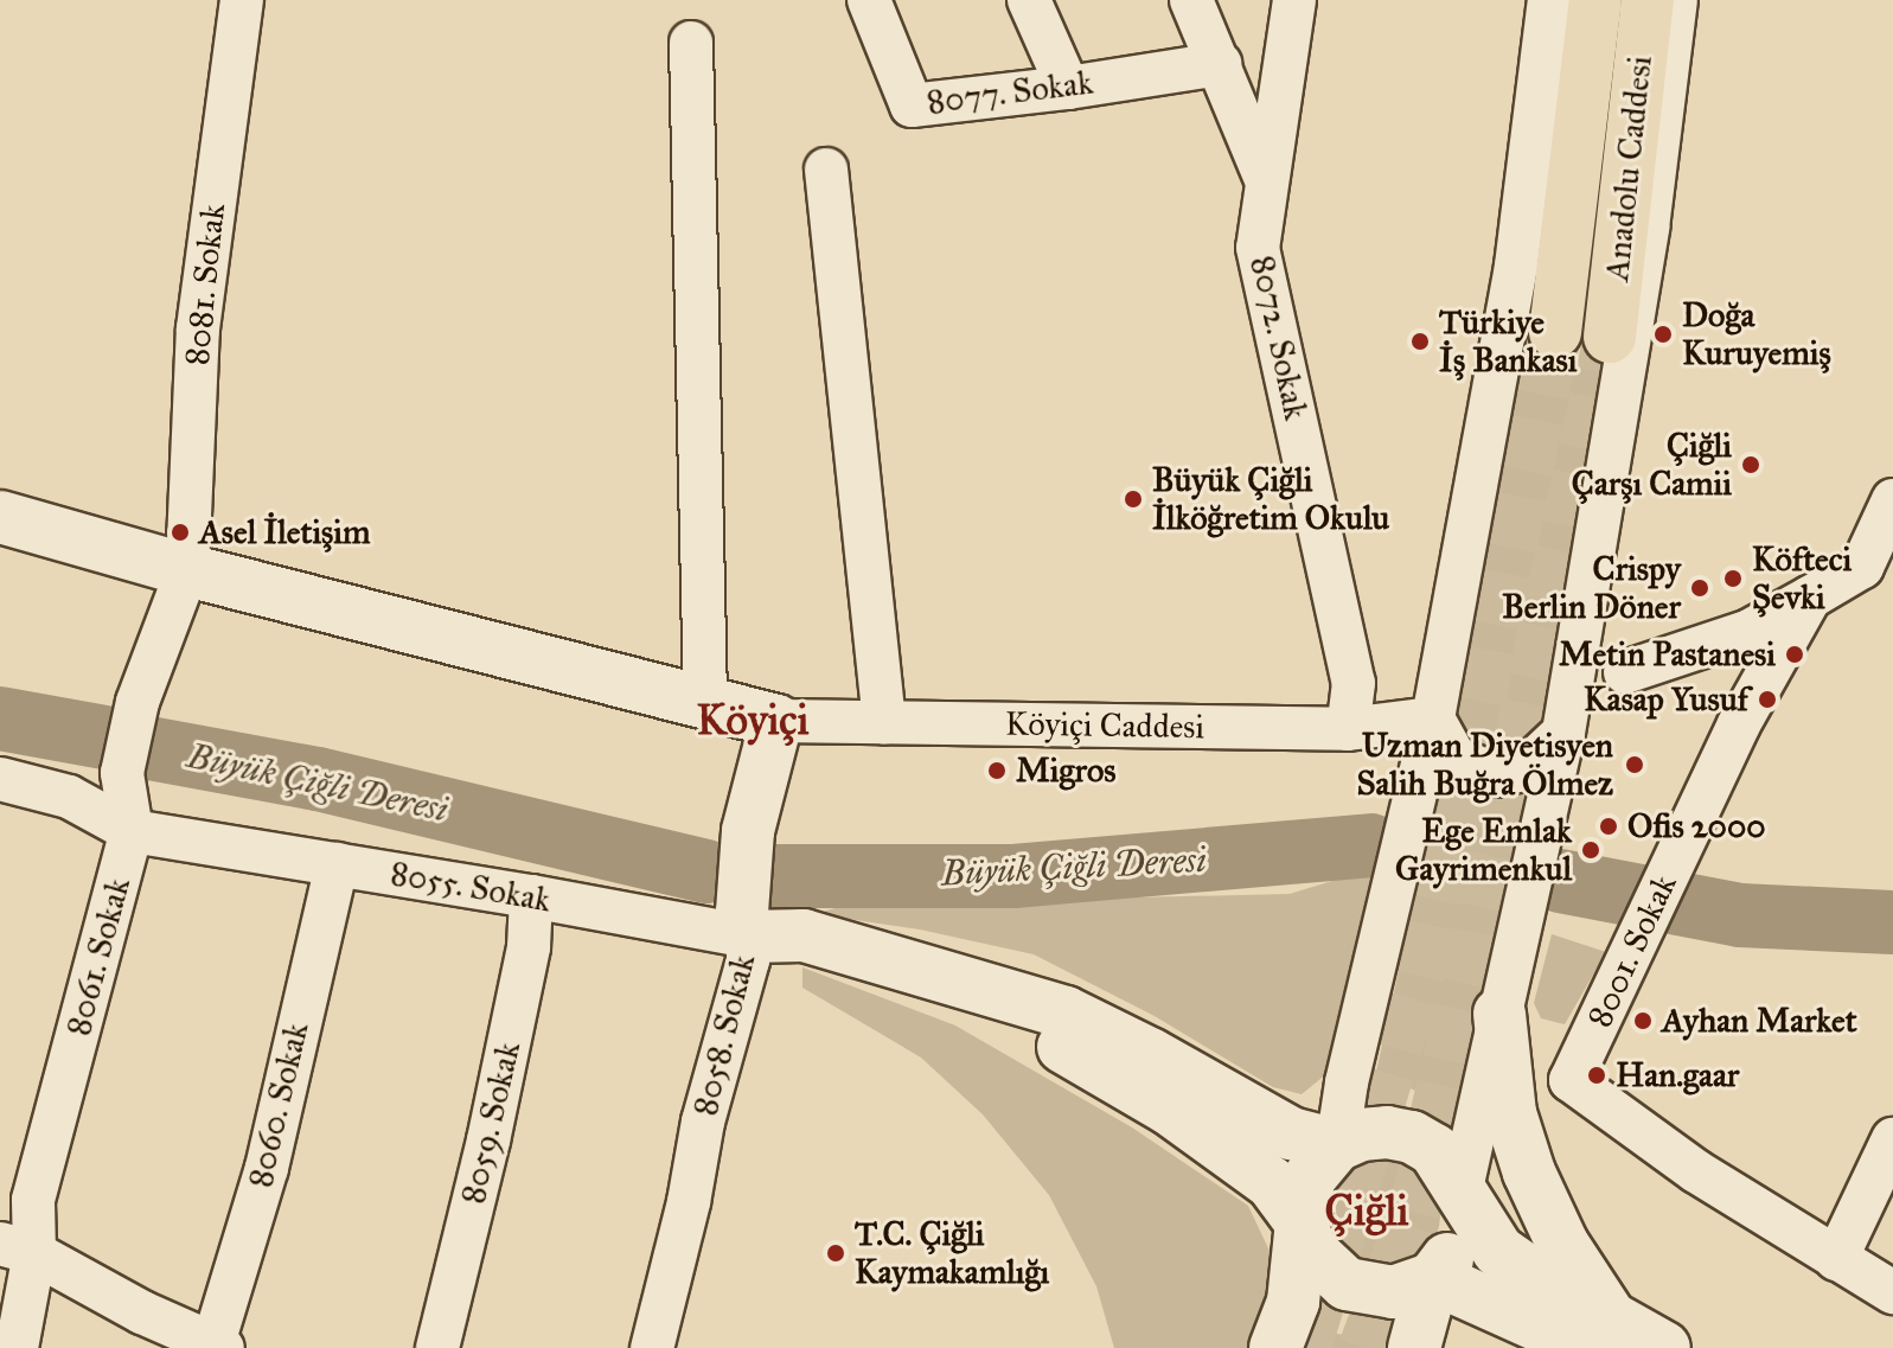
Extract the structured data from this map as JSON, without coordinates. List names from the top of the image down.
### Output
{
  "streets": {
    "highway": ["Anadolu Caddesi"],
    "street": [
      "8077. Sokak",
      "8081. Sokak",
      "8072. Sokak",
      "Köyiçi Caddesi",
      "8055. Sokak",
      "8001. Sokak",
      "8061. Sokak",
      "8058. Sokak",
      "8060. Sokak",
      "8059. Sokak"
    ]
  },
  "crossings": [
    ["8081. Sokak", "8061. Sokak"],
    ["8072. Sokak", "Köyiçi Caddesi"],
    ["Köyiçi Caddesi", "8058. Sokak"],
    ["8055. Sokak", "8061. Sokak"],
    ["8055. Sokak", "8058. Sokak"],
    ["8055. Sokak", "8060. Sokak"],
    ["8055. Sokak", "8059. Sokak"]
  ],
  "districts": ["Köyiçi", "Çiğli"],
  "water": ["Büyük Çiğli Deresi"],
  "places": [
    "Doğa Kuruyemiş",
    "Türkiye İş Bankası",
    "Çiğli Çarşı Camii",
    "Büyük Çiğli İlköğretim Okulu",
    "Asel İletişim",
    "Köfteci Şevki",
    "Crispy Berlin Döner",
    "Metin Pastanesi",
    "Kasap Yusuf",
    "Uzman Diyetisyen Salih Buğra Ölmez",
    "Migros",
    "Ofis 2000",
    "Ege Emlak Gayrimenkul",
    "Ayhan Market",
    "Han.gaar",
    "T.C. Çiğli Kaymakamlığı"
  ]
}
